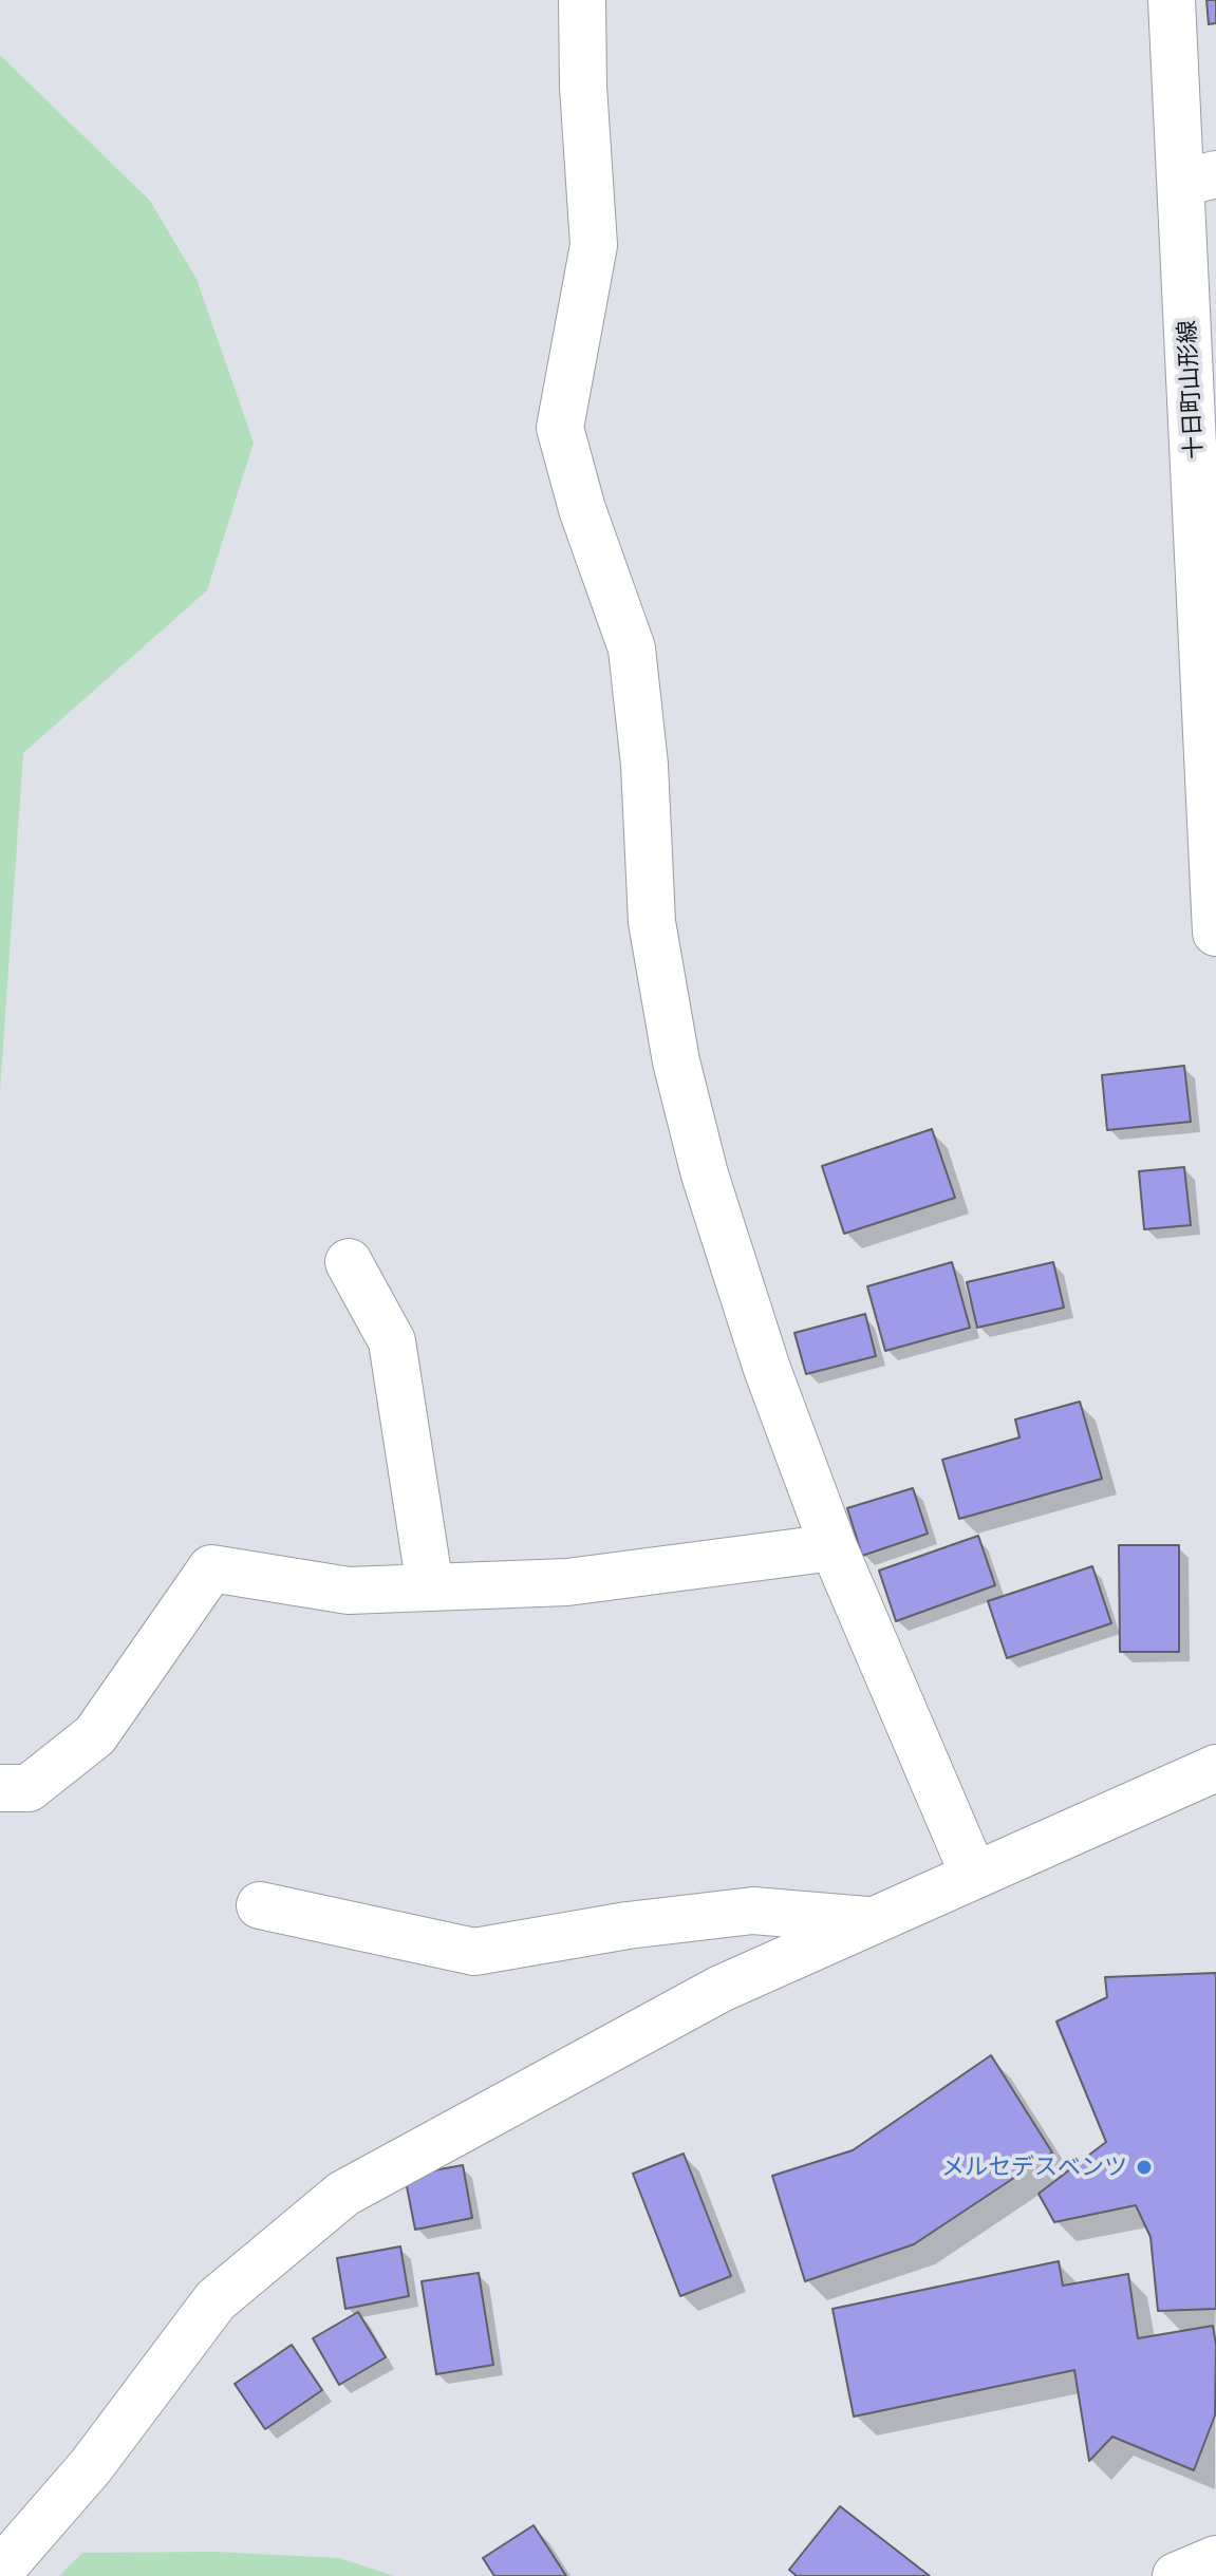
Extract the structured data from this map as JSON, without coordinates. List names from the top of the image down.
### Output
{
  "streets": {
    "street": ["十日町山形線"]
  },
  "places": ["メルセデスベンツ"]
}
